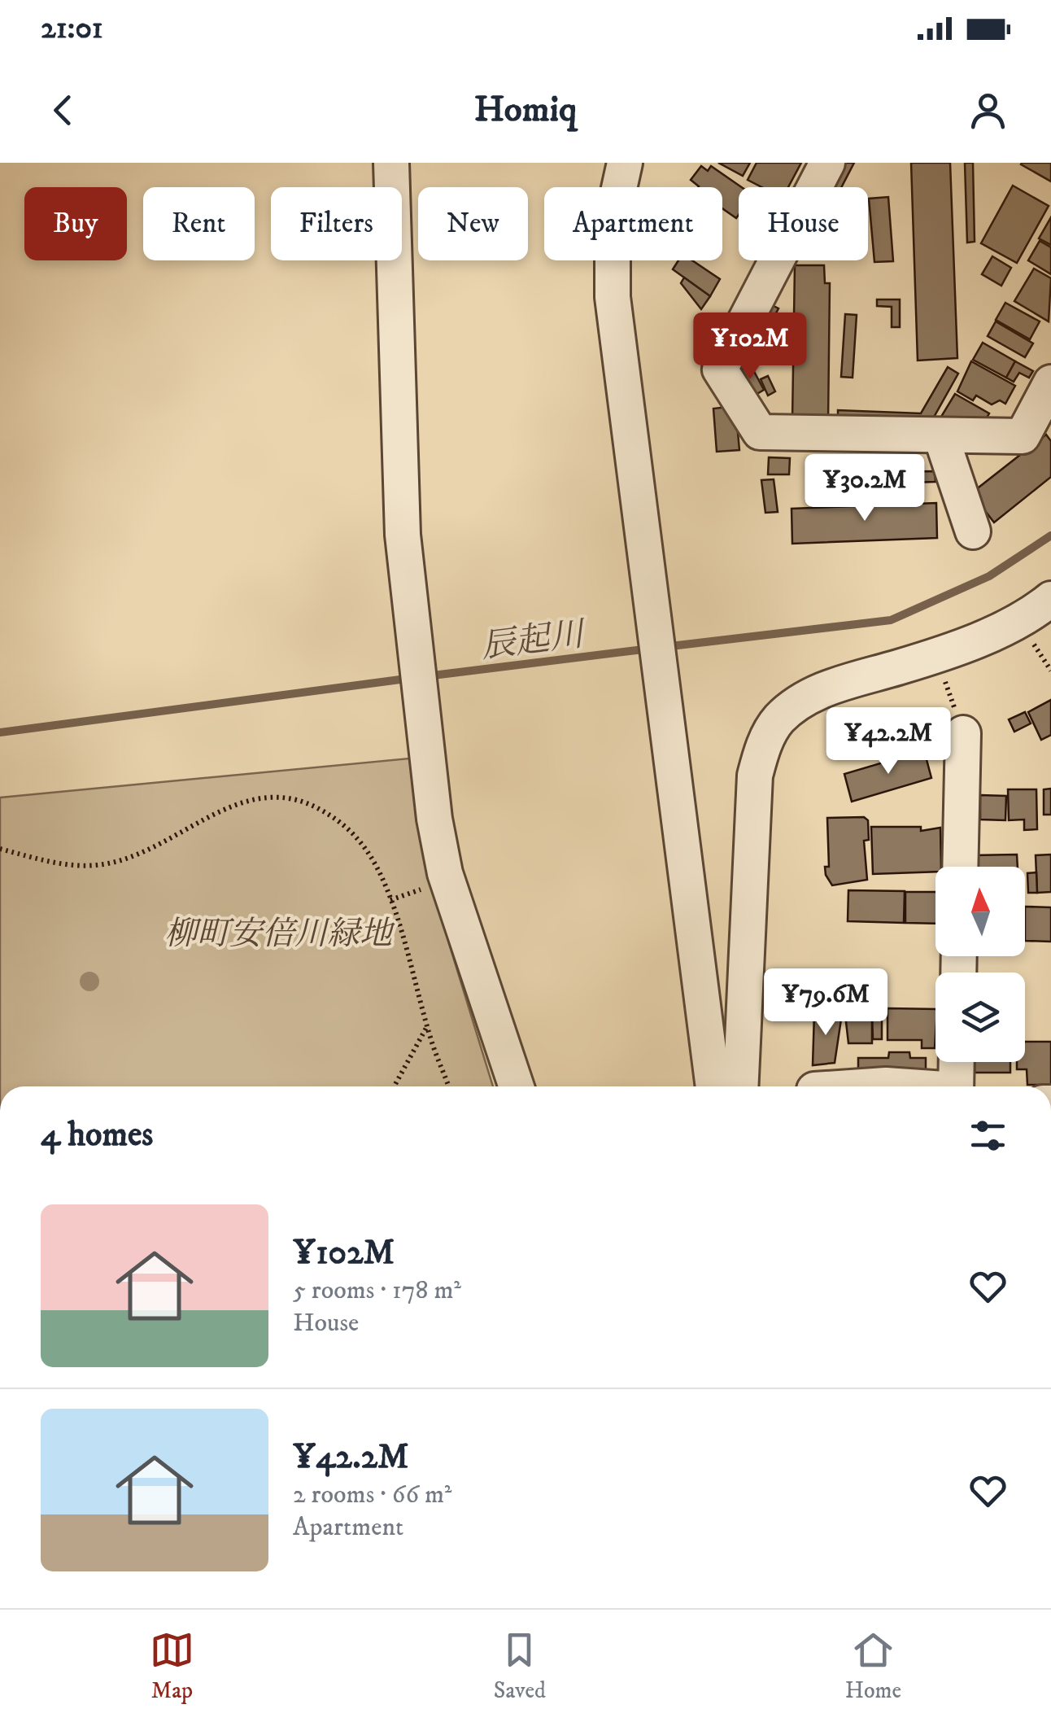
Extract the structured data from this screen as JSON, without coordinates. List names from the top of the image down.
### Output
{
  "water": ["辰起川"],
  "parks": ["柳町安倍川緑地"],
  "north": "top",
  "page": {
    "status": "21:01",
    "header": "Homiq",
    "chip": [
      "Buy",
      "Rent",
      "Filters",
      "New",
      "Apartment",
      "House"
    ],
    "price": [
      "¥102M",
      "¥30.2M",
      "¥42.2M",
      "¥79.6M"
    ],
    "heading": "4 homes",
    "list": [
      {
        "name": "¥102M",
        "note": "5 rooms · 178 m² · House"
      },
      {
        "name": "¥42.2M",
        "note": "2 rooms · 66 m² · Apartment"
      }
    ],
    "tabs": ["Map", "Saved", "Home"]
  }
}
